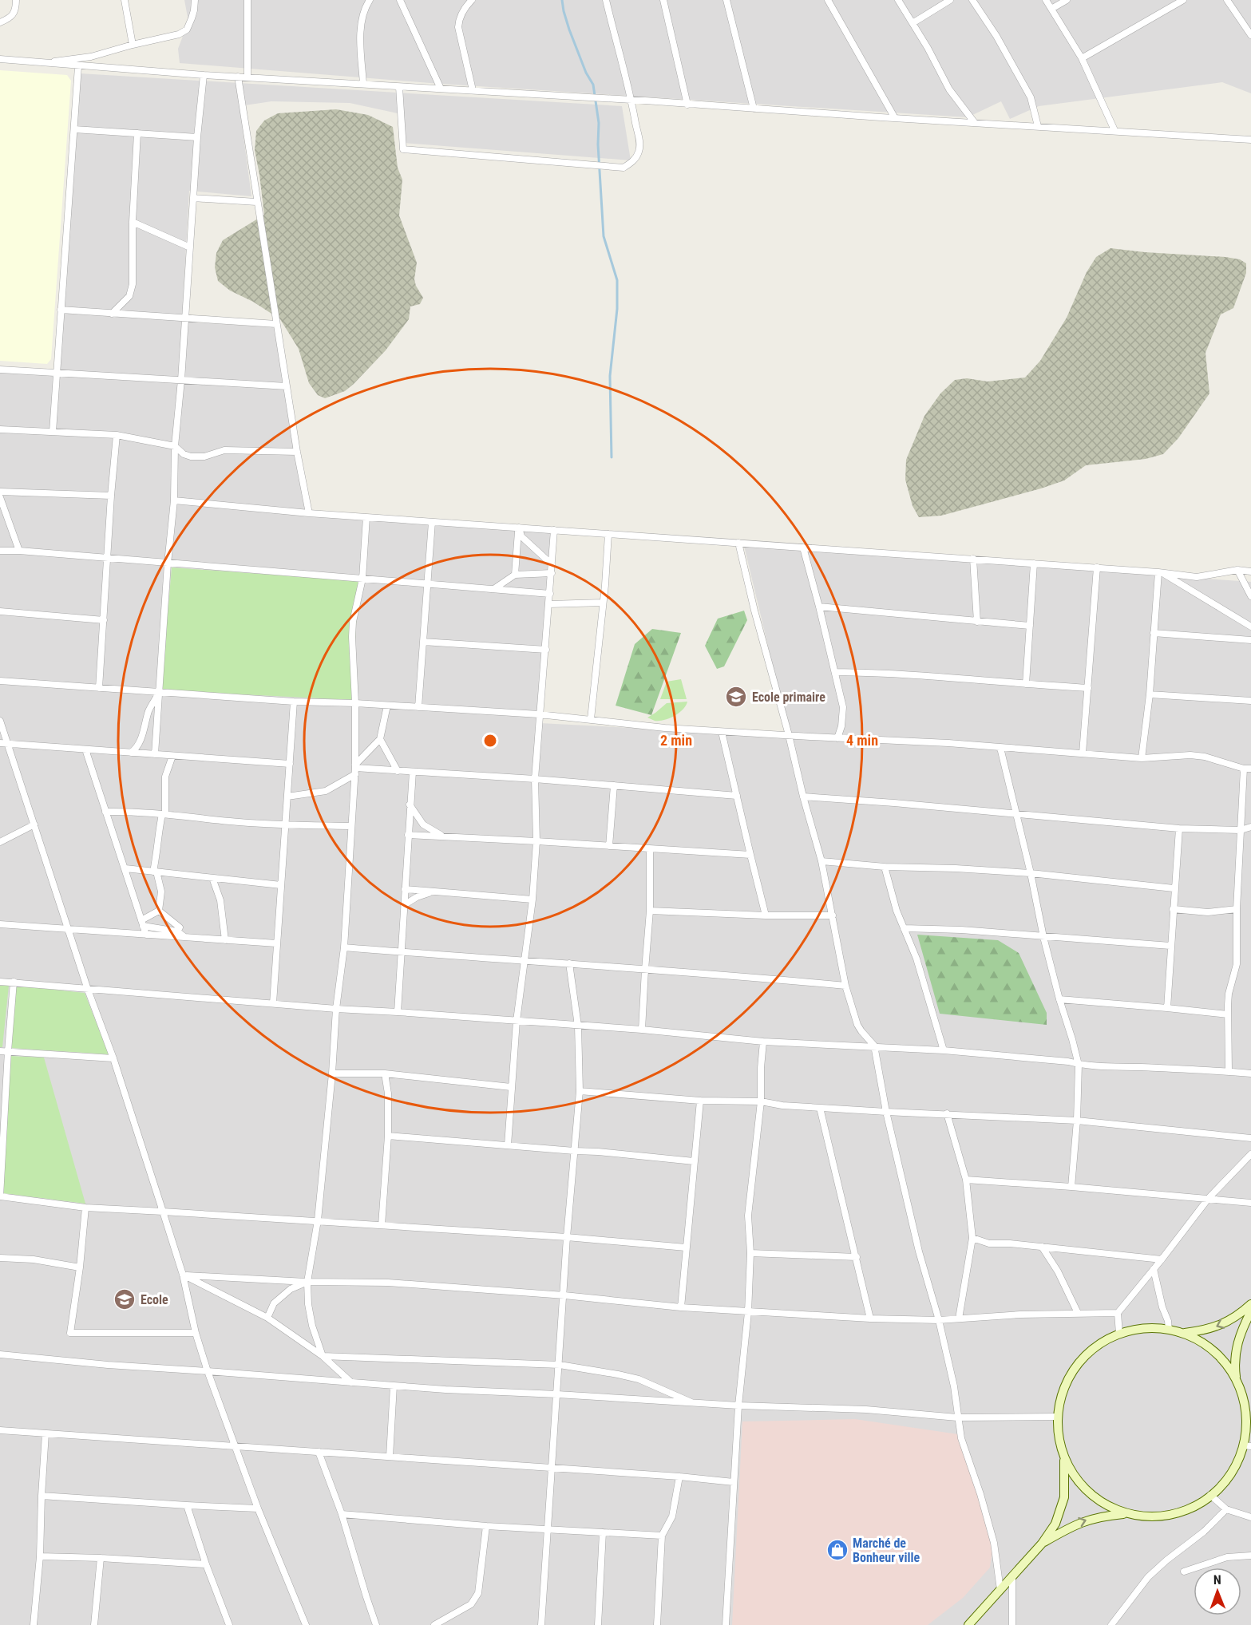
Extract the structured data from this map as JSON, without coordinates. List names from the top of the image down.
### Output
{
  "places": {
    "school or university": ["Ecole primaire", "Ecole"],
    "shop": ["Marché de Bonheur ville"]
  },
  "north": "top",
  "rings": ["2 min", "4 min"]
}
